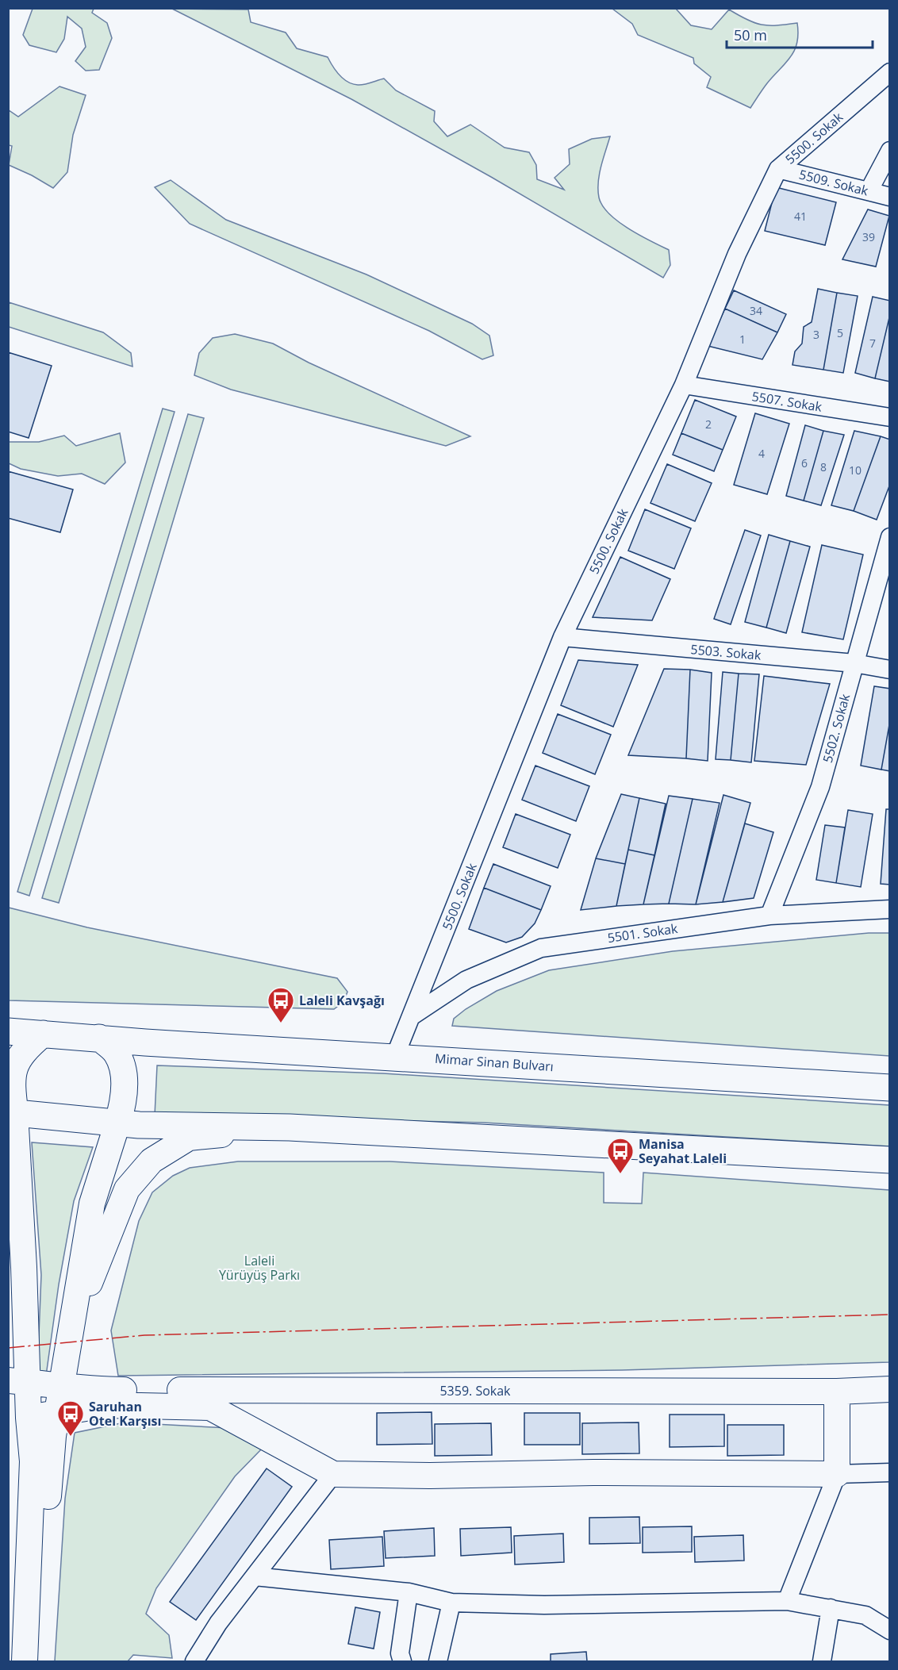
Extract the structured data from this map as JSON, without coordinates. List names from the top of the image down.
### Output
{
  "streets": {
    "highway": ["Mimar Sinan Bulvarı"],
    "street": [
      "5500. Sokak",
      "5509. Sokak",
      "5507. Sokak",
      "5503. Sokak",
      "5502. Sokak",
      "5501. Sokak",
      "5359. Sokak"
    ]
  },
  "crossings": [
    ["5500. Sokak", "5509. Sokak"],
    ["5500. Sokak", "5507. Sokak"],
    ["5500. Sokak", "5503. Sokak"],
    ["5500. Sokak", "5501. Sokak"],
    ["5500. Sokak", "Mimar Sinan Bulvarı"],
    ["5503. Sokak", "5502. Sokak"],
    ["5502. Sokak", "5501. Sokak"]
  ],
  "parks": ["Laleli Yürüyüş Parkı"],
  "places": {
    "bus stop": ["Laleli Kavşağı", "Manisa Seyahat Laleli", "Saruhan Otel Karşısı"]
  },
  "house_numbers": [
    "41",
    "39",
    "34",
    "5",
    "3",
    "1",
    "7",
    "2",
    "4",
    "6",
    "8",
    "10"
  ],
  "scale_bar": "50 m"
}
